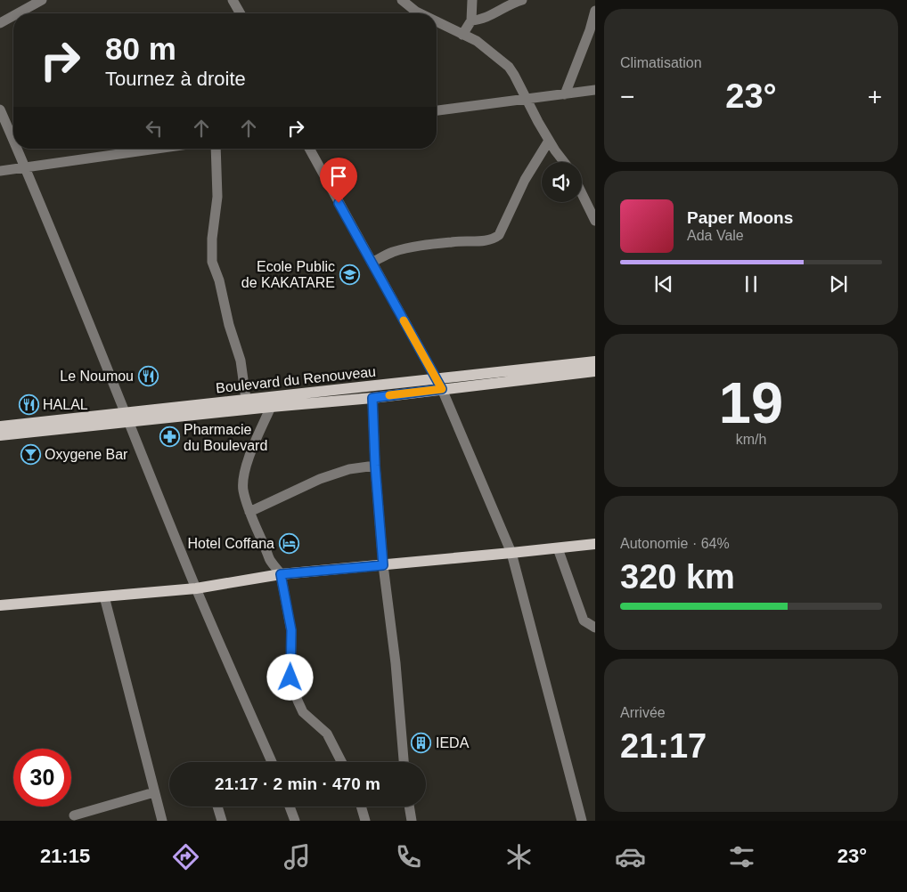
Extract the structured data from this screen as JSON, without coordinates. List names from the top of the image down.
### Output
{
  "streets": {
    "main road": ["Boulevard du Renouveau"]
  },
  "places": {
    "school or university": ["Ecole Public de KAKATARE"],
    "restaurant": ["Le Noumou", "HALAL"],
    "pharmacy": ["Pharmacie du Boulevard"],
    "bar": ["Oxygene Bar"],
    "hotel": ["Hotel Coffana"],
    "building": ["IEDA"]
  },
  "page": {
    "tile": [
      "Climatisation",
      ["19", "km/h"],
      ["Autonomie · 64%", "320 km"],
      ["Arrivée", "21:17"]
    ],
    "turn": ["80 m", "Tournez à droite"],
    "heat": ["−", "23°", "+"],
    "song": ["Paper Moons", "Ada Vale"],
    "limit": "30",
    "trip": "21:17 · 2 min · 470 m",
    "tabs": ["21:15", "23°"]
  }
}
